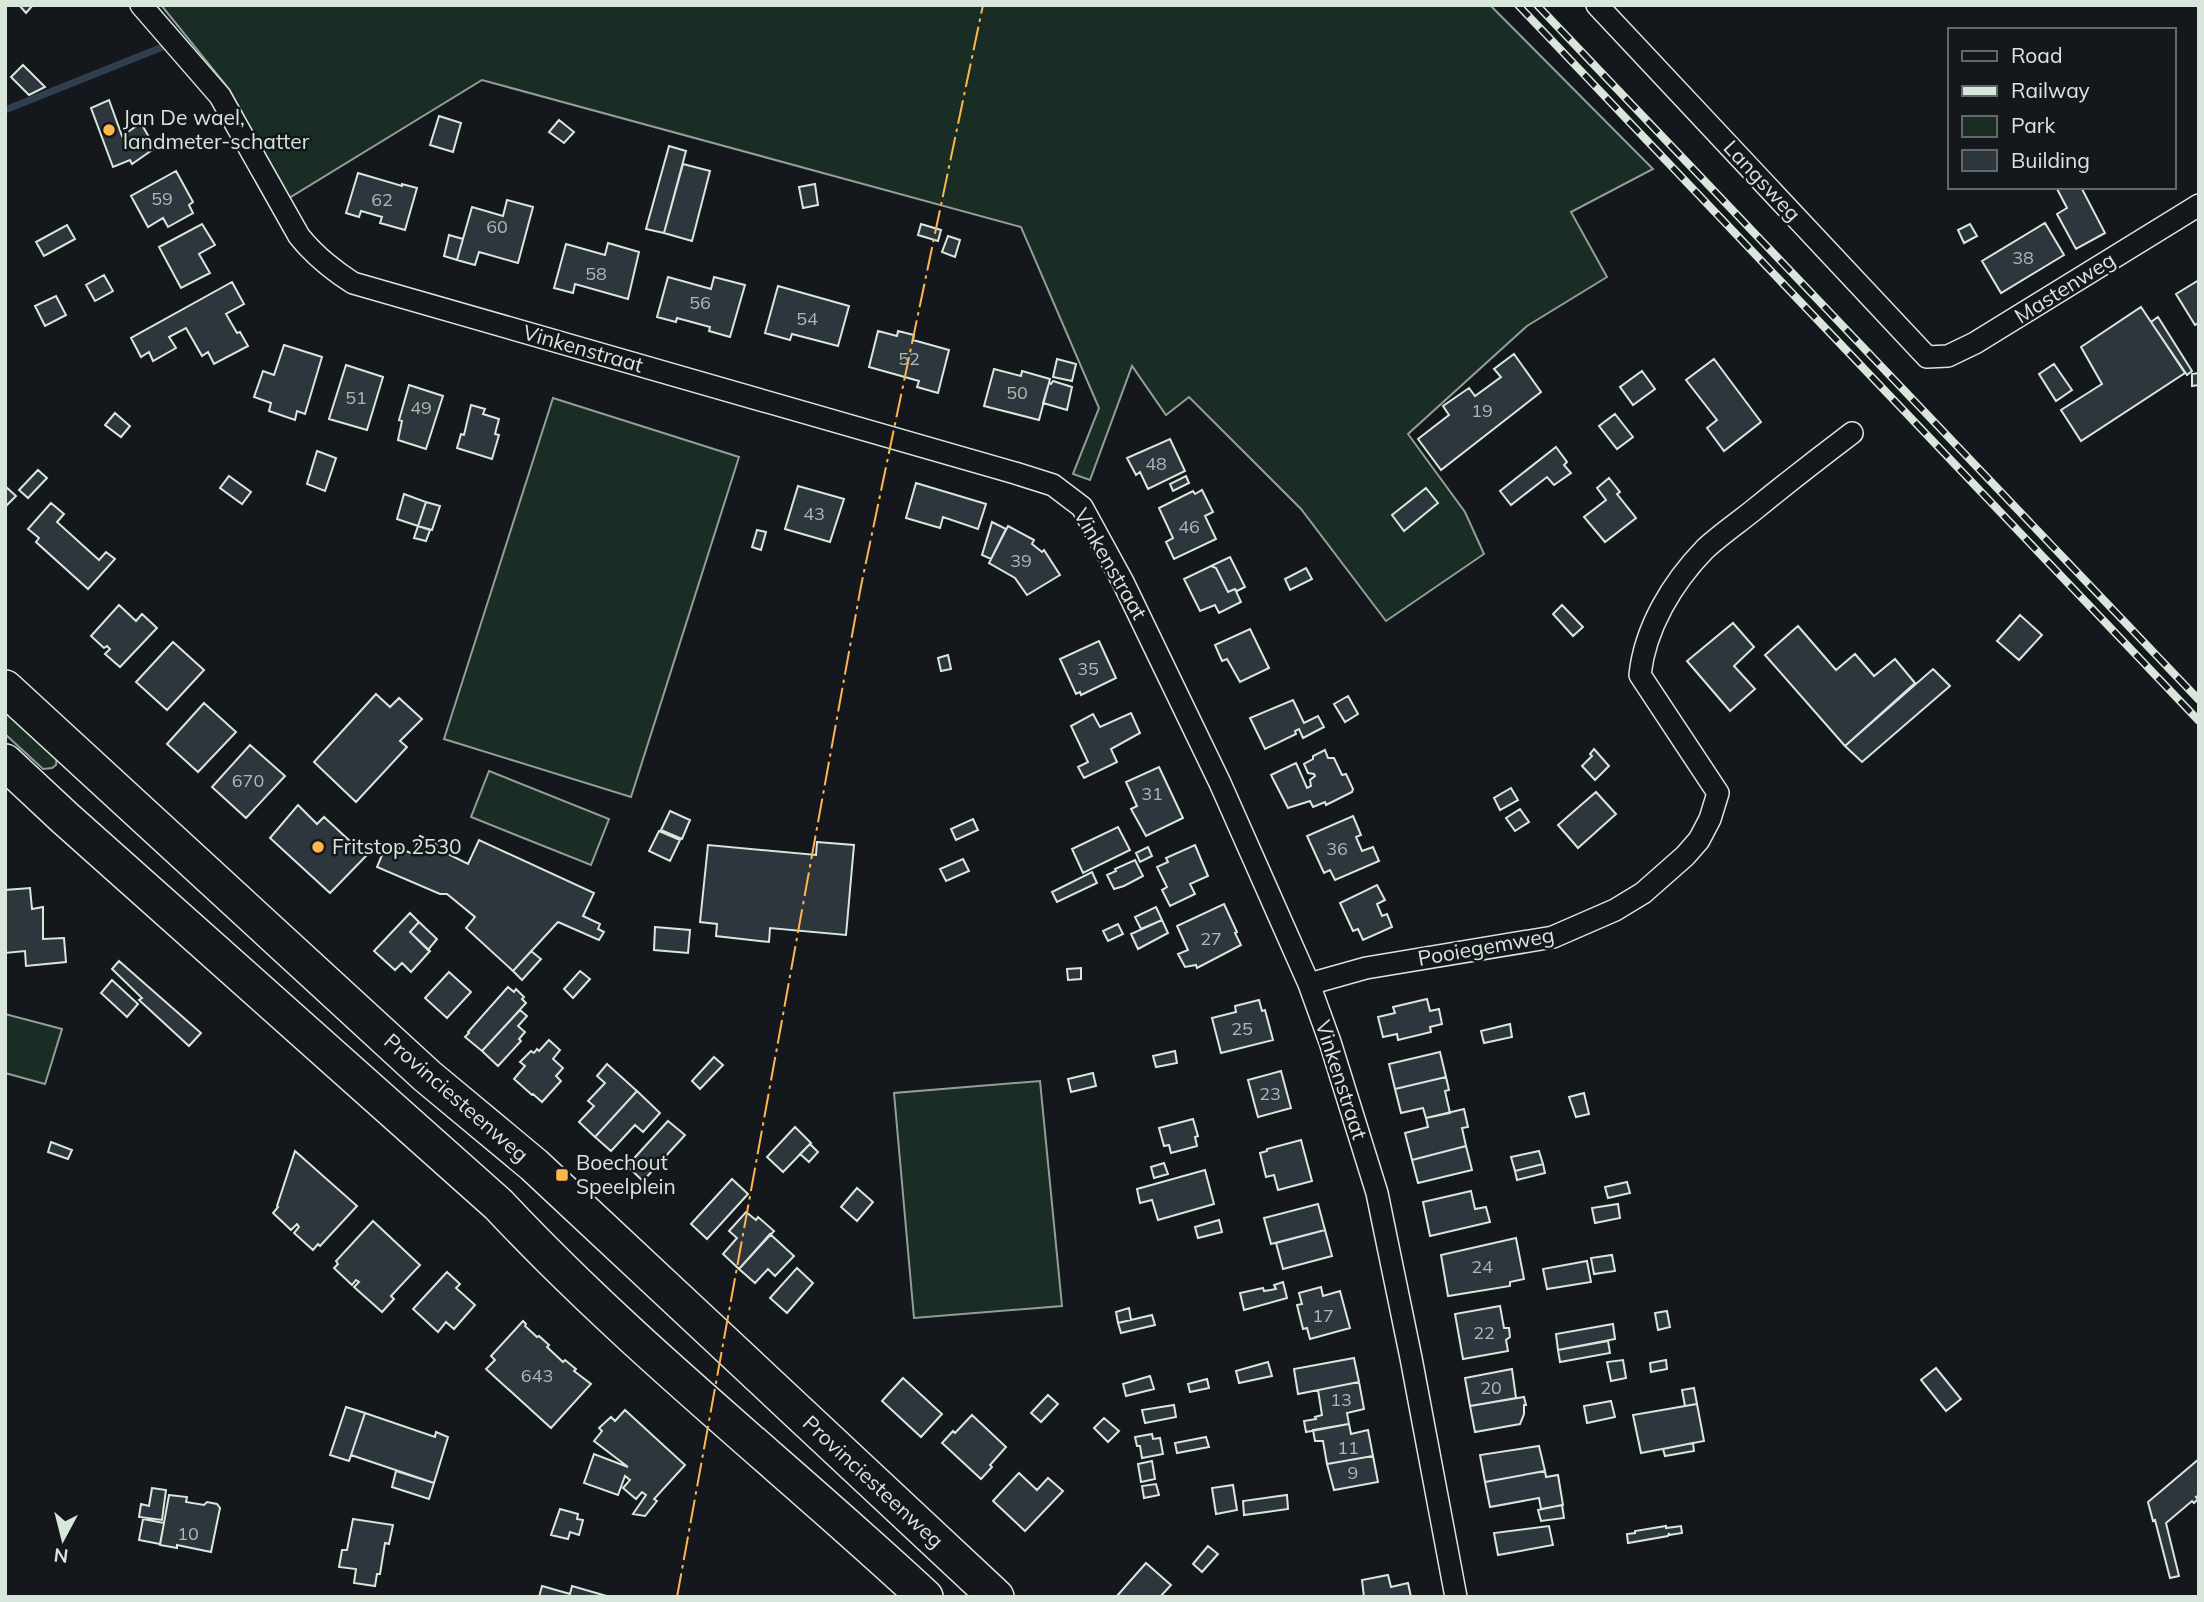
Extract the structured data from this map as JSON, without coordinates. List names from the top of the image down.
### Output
{
  "streets": {
    "main road": ["Provinciesteenweg"],
    "street": [
      "Langsweg",
      "Mastenweg",
      "Vinkenstraat",
      "Pooiegemweg"
    ]
  },
  "crossings": [
    ["Langsweg", "Mastenweg"],
    ["Vinkenstraat", "Pooiegemweg"]
  ],
  "places": {
    "other": ["Jan De wael, landmeter-schatter", "Fritstop 2530"],
    "transit": ["Boechout Speelplein"]
  },
  "house_numbers": [
    "59",
    "62",
    "60",
    "38",
    "58",
    "56",
    "54",
    "52",
    "50",
    "51",
    "49",
    "19",
    "48",
    "43",
    "46",
    "39",
    "35",
    "670",
    "31",
    "36",
    "27",
    "25",
    "23",
    "24",
    "17",
    "22",
    "643",
    "20",
    "13",
    "11",
    "9",
    "10"
  ],
  "legend": [
    "Road",
    "Railway",
    "Park",
    "Building"
  ],
  "north": "bottom"
}
